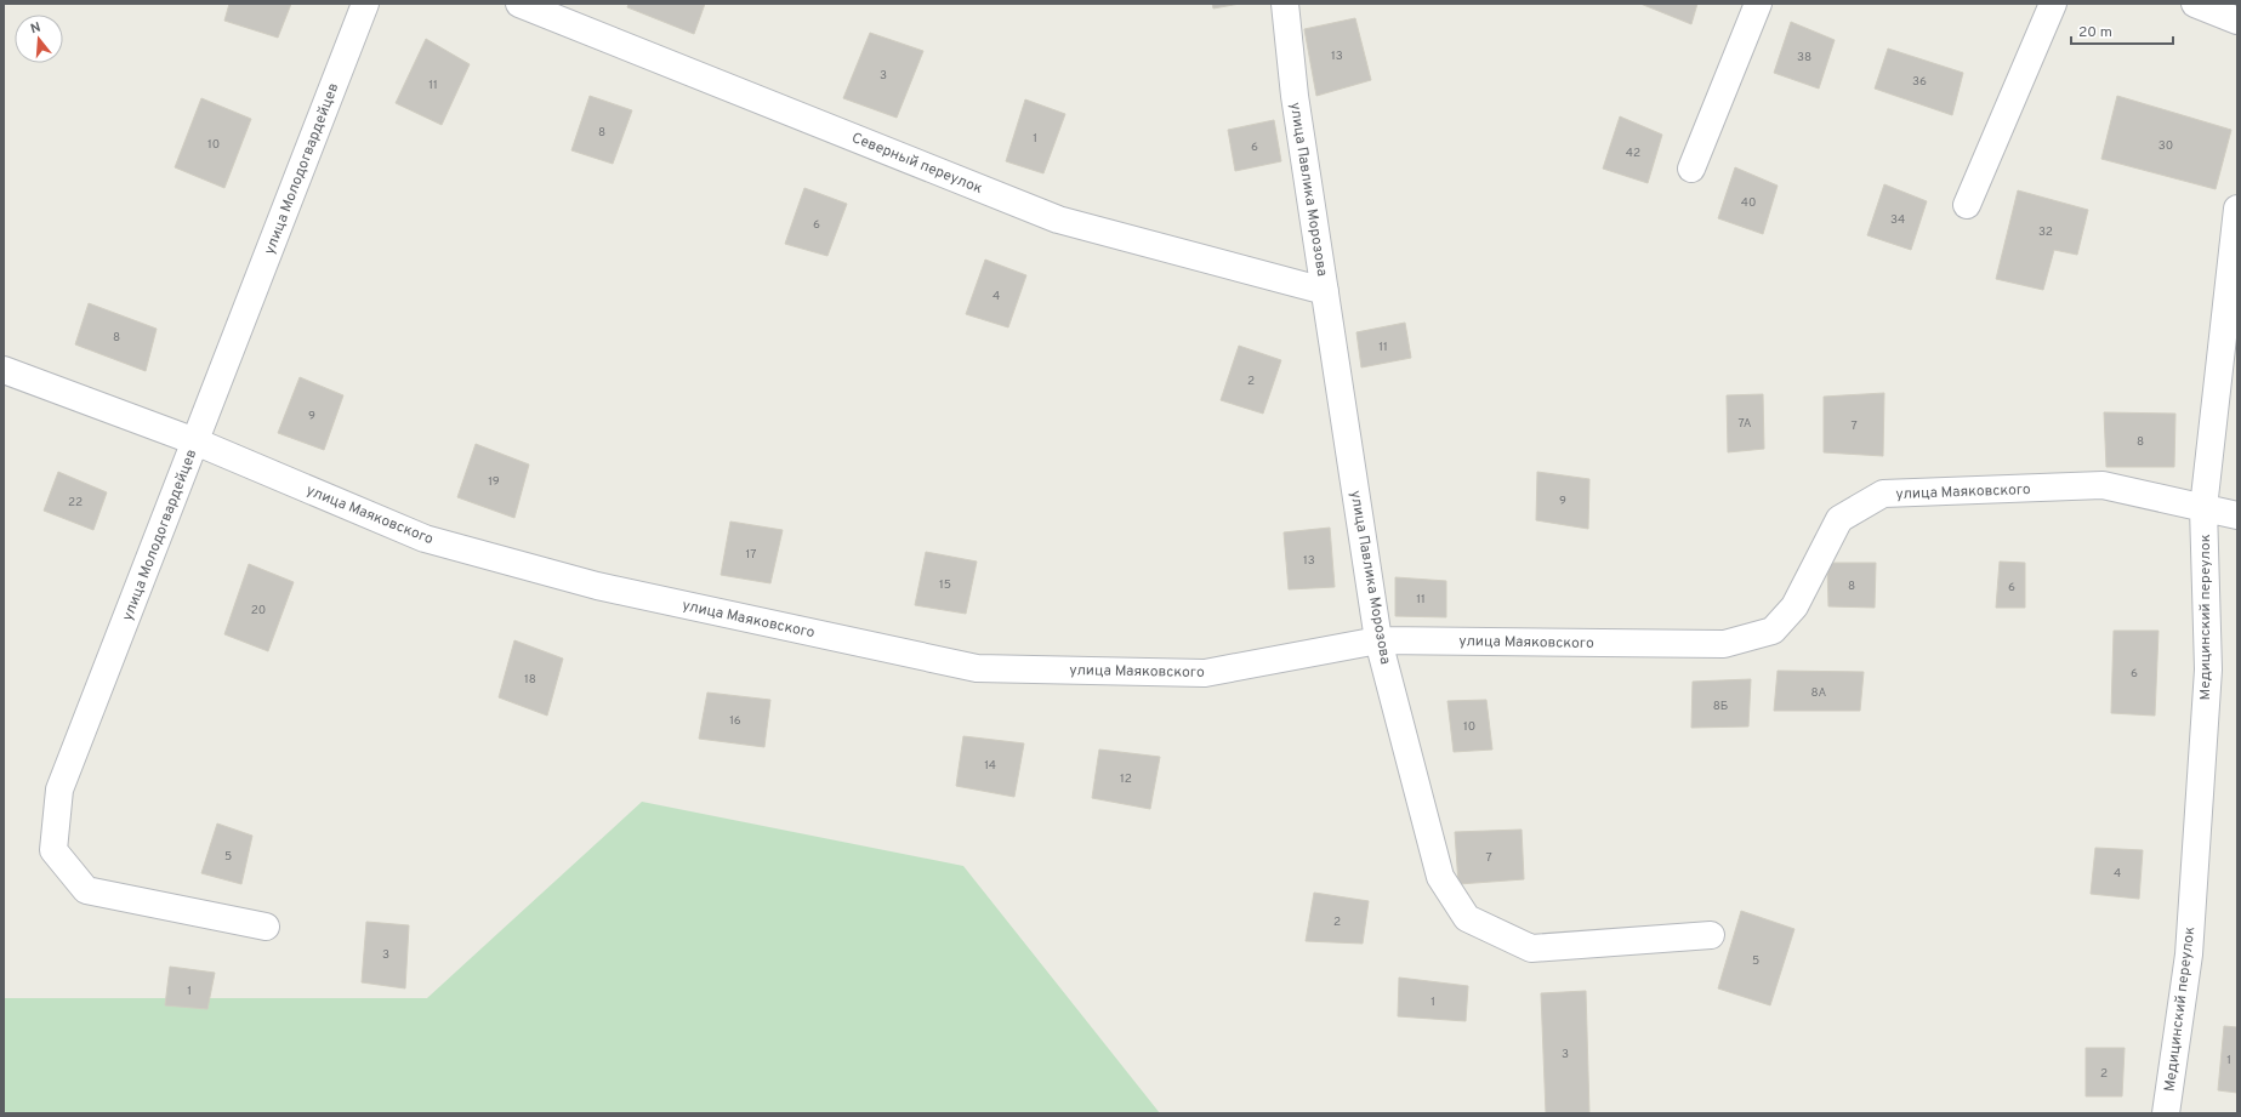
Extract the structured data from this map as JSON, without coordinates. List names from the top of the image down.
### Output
{
  "streets": {
    "street": [
      "Северный переулок",
      "улица Молодогвардейцев",
      "улица Павлика Морозова",
      "улица Маяковского",
      "Медицинский переулок"
    ]
  },
  "crossings": [
    ["Северный переулок", "улица Павлика Морозова"],
    ["улица Молодогвардейцев", "улица Маяковского"],
    ["улица Павлика Морозова", "улица Маяковского"],
    ["улица Маяковского", "Медицинский переулок"]
  ],
  "house_numbers": [
    "13",
    "38",
    "3",
    "36",
    "11",
    "8",
    "1",
    "10",
    "30",
    "6",
    "42",
    "40",
    "34",
    "6",
    "32",
    "4",
    "8",
    "11",
    "2",
    "9",
    "7А",
    "7",
    "8",
    "19",
    "9",
    "22",
    "17",
    "13",
    "15",
    "8",
    "6",
    "11",
    "20",
    "6",
    "18",
    "8А",
    "8Б",
    "16",
    "10",
    "14",
    "12",
    "5",
    "7",
    "4",
    "2",
    "3",
    "5",
    "1",
    "1",
    "3",
    "1",
    "2"
  ],
  "scale_bar": "20 m",
  "north": "top"
}
